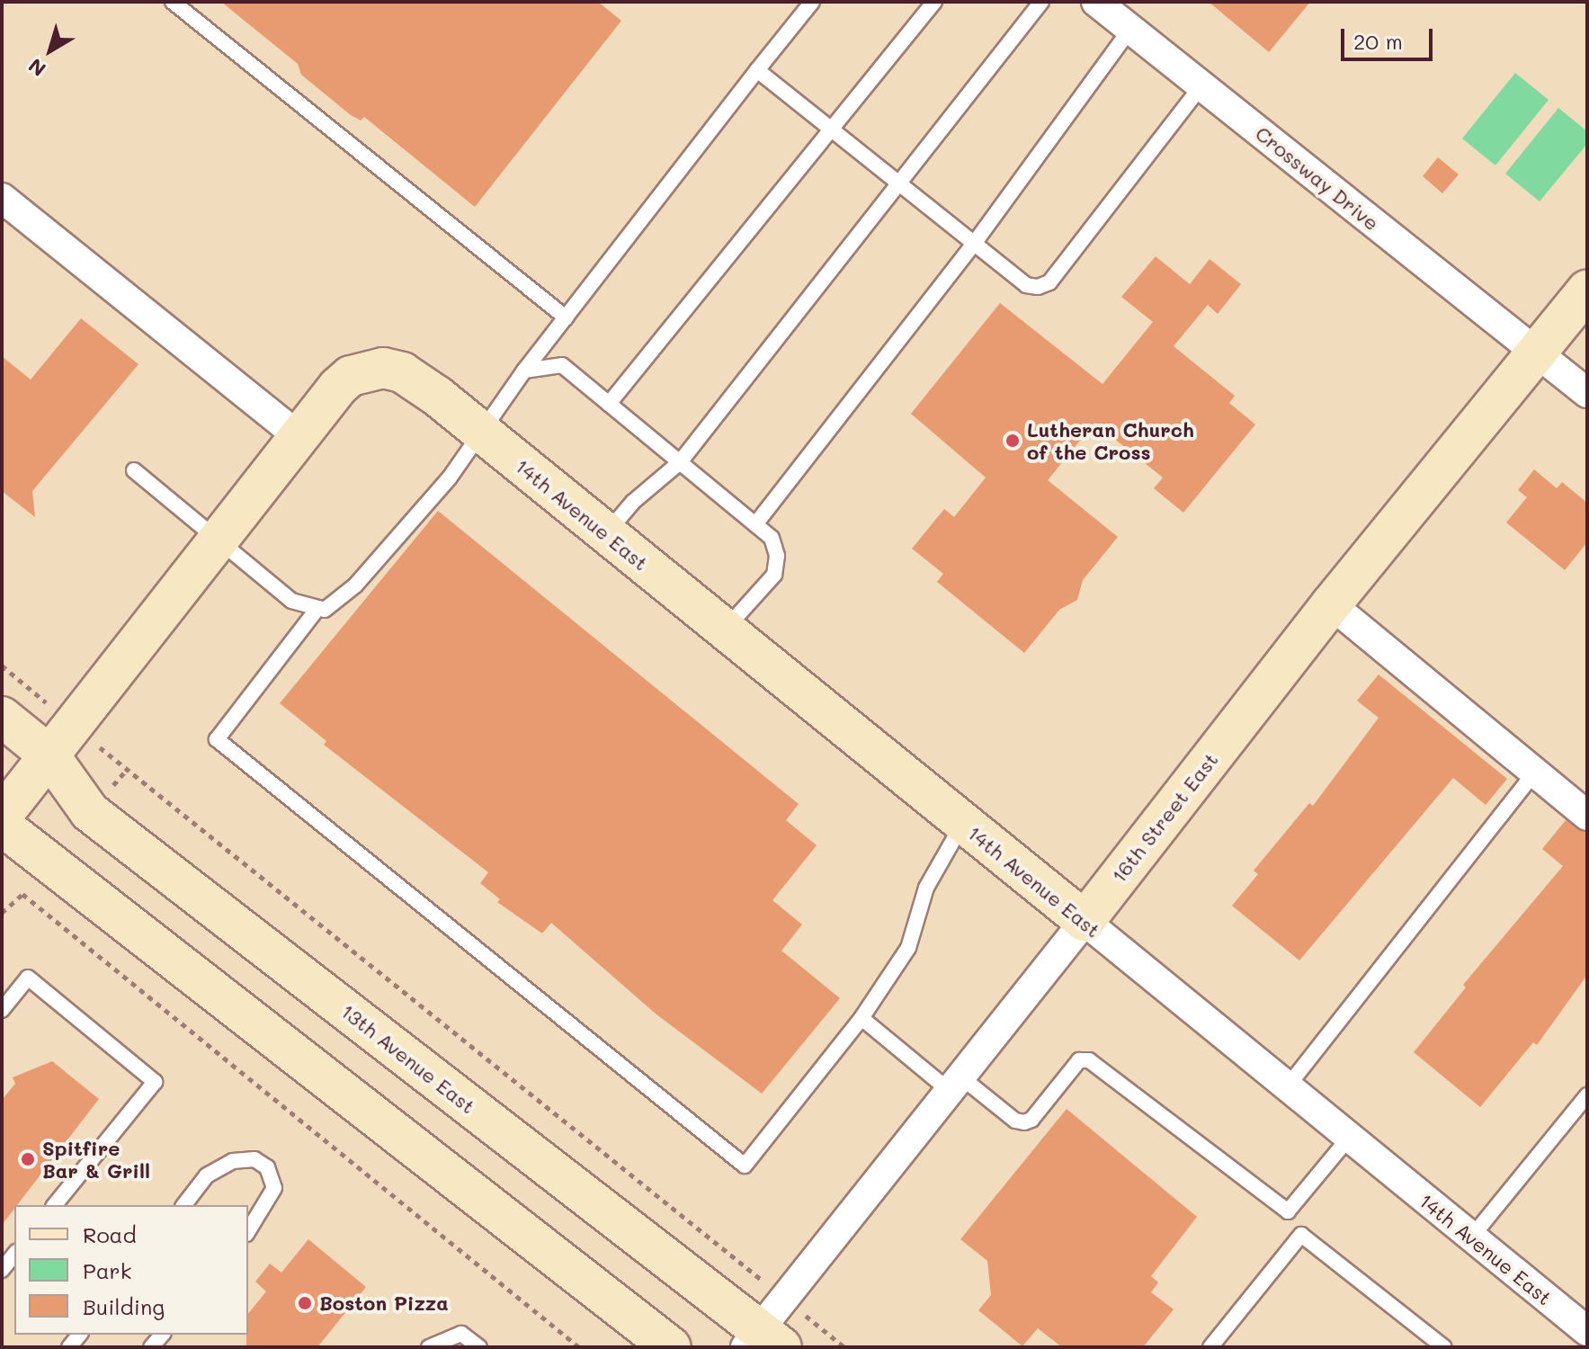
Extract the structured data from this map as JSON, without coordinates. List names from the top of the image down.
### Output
{
  "streets": {
    "street": [
      "Crossway Drive",
      "14th Avenue East",
      "16th Street East",
      "13th Avenue East"
    ]
  },
  "crossings": [
    ["Crossway Drive", "16th Street East"],
    ["14th Avenue East", "16th Street East"],
    ["14th Avenue East", "13th Avenue East"],
    ["16th Street East", "13th Avenue East"]
  ],
  "places": ["Lutheran Church of the Cross", "Spitfire Bar & Grill", "Boston Pizza"],
  "legend": ["Road", "Park", "Building"],
  "scale_bar": "20 m",
  "north": "bottom left"
}
